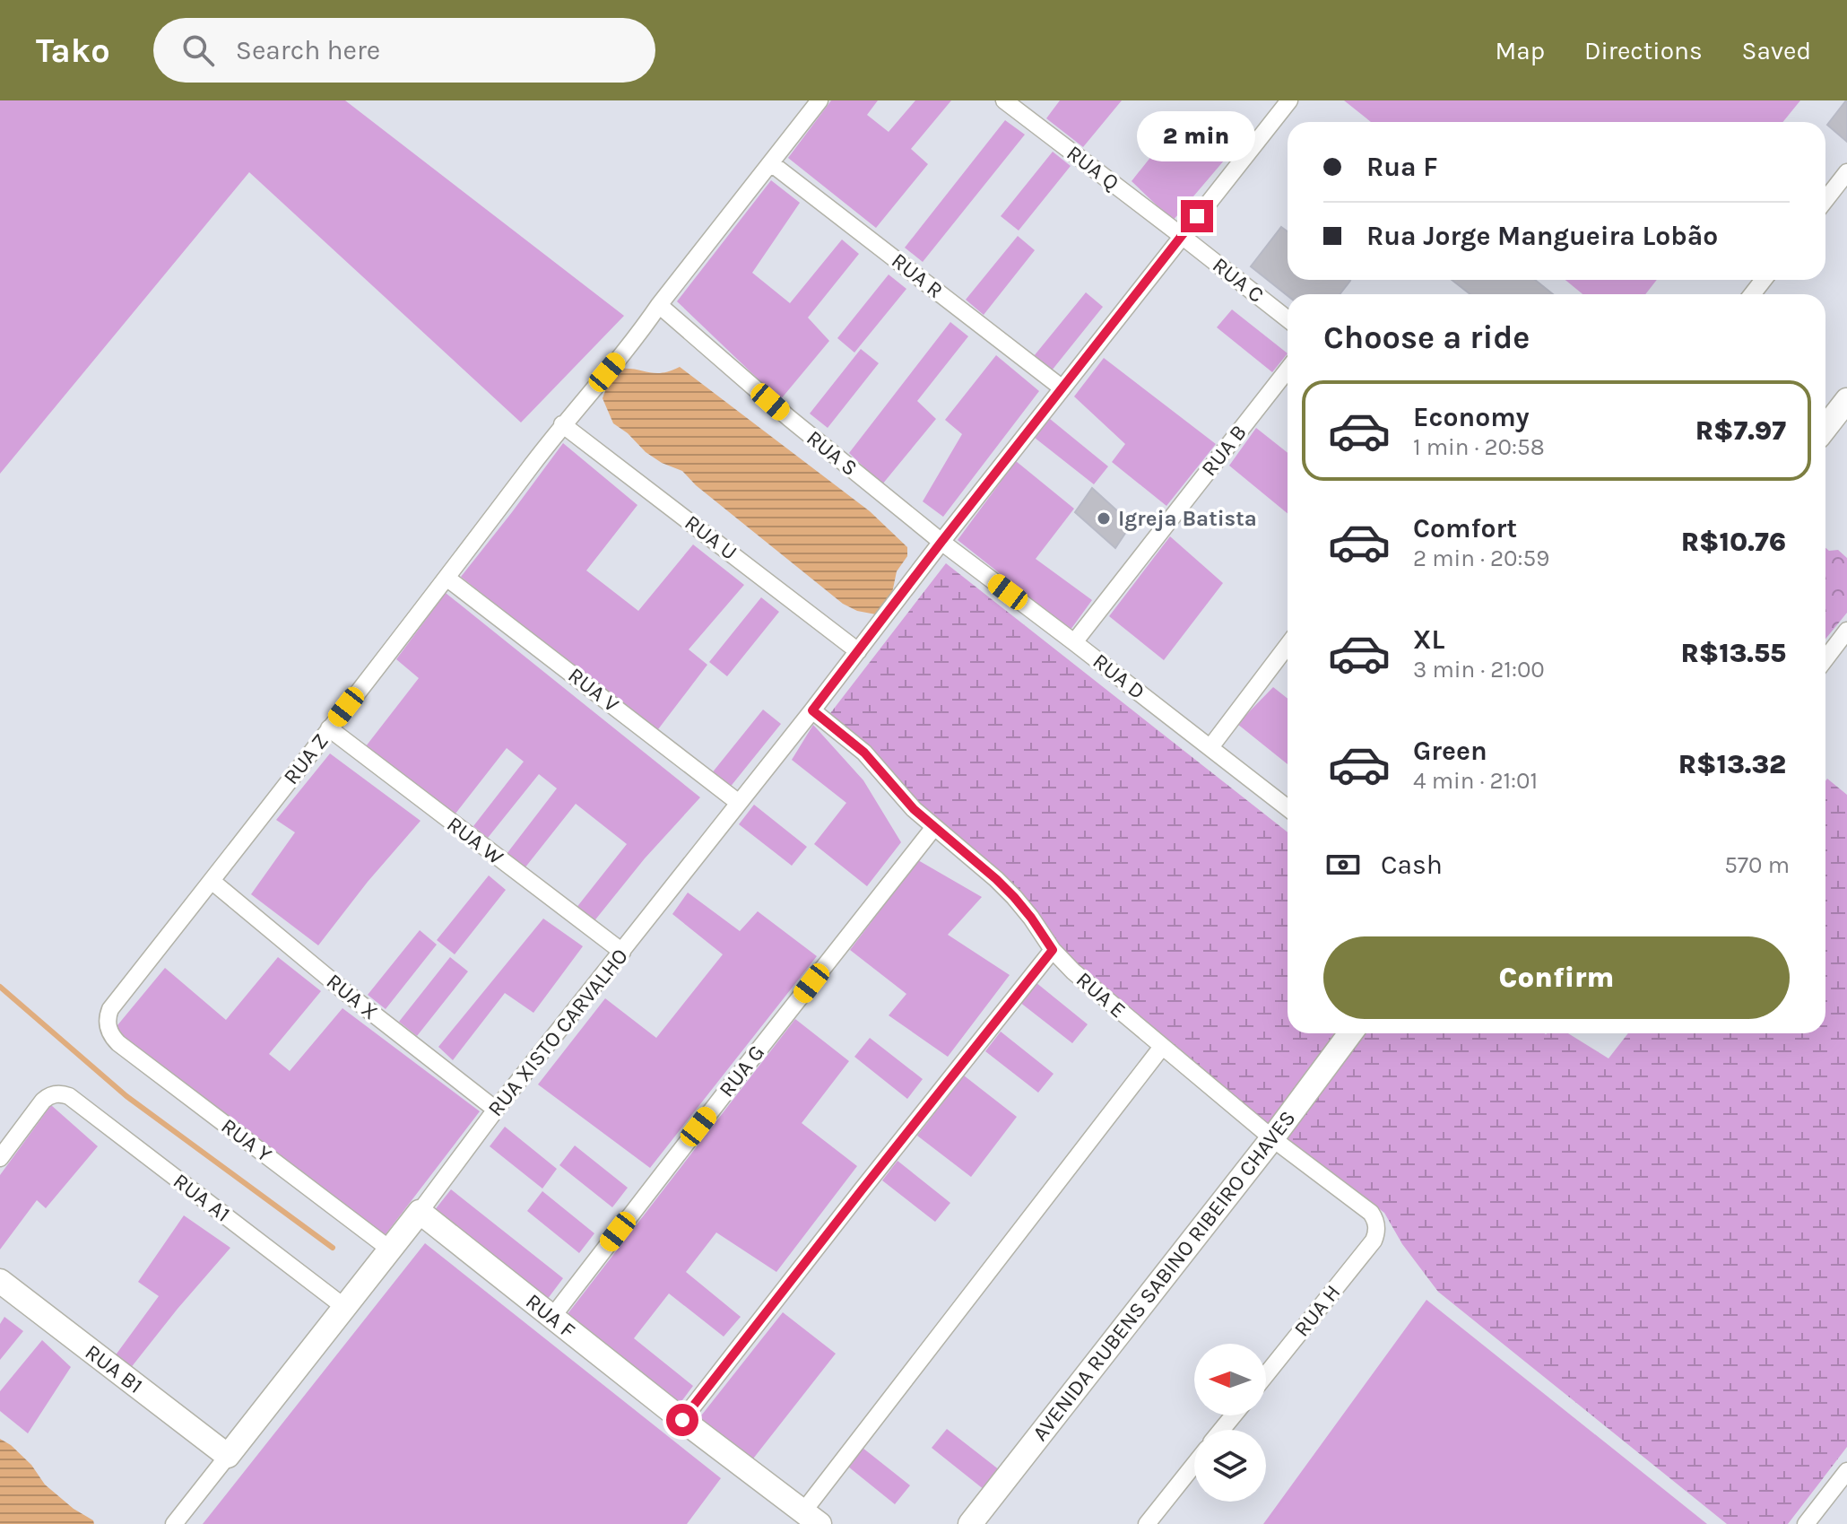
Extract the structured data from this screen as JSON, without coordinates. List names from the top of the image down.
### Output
{
  "streets": {
    "street": [
      "RUA Q",
      "RUA R",
      "RUA C",
      "RUA B",
      "RUA S",
      "RUA U",
      "RUA D",
      "RUA V",
      "RUA Z",
      "RUA W",
      "RUA E",
      "RUA X",
      "RUA XISTO CARVALHO",
      "RUA G",
      "RUA Y",
      "RUA A1",
      "AVENIDA RUBENS SABINO RIBEIRO CHAVES",
      "RUA H",
      "RUA F",
      "RUA B1"
    ]
  },
  "crossings": [
    ["RUA Q", "RUA C"],
    ["RUA Q", "RUA XISTO CARVALHO"],
    ["RUA R", "RUA Z"],
    ["RUA R", "RUA XISTO CARVALHO"],
    ["RUA C", "RUA XISTO CARVALHO"],
    ["RUA B", "RUA D"],
    ["RUA S", "RUA D"],
    ["RUA S", "RUA Z"],
    ["RUA S", "RUA XISTO CARVALHO"],
    ["RUA U", "RUA Z"],
    ["RUA U", "RUA XISTO CARVALHO"],
    ["RUA D", "RUA XISTO CARVALHO"],
    ["RUA V", "RUA Z"],
    ["RUA V", "RUA XISTO CARVALHO"],
    ["RUA Z", "RUA W"],
    ["RUA Z", "RUA X"],
    ["RUA Z", "RUA Y"],
    ["RUA W", "RUA XISTO CARVALHO"],
    ["RUA E", "RUA XISTO CARVALHO"],
    ["RUA E", "RUA G"],
    ["RUA E", "AVENIDA RUBENS SABINO RIBEIRO CHAVES"],
    ["RUA E", "RUA H"],
    ["RUA X", "RUA XISTO CARVALHO"],
    ["RUA XISTO CARVALHO", "RUA Y"],
    ["RUA XISTO CARVALHO", "RUA A1"],
    ["RUA XISTO CARVALHO", "RUA F"],
    ["RUA XISTO CARVALHO", "RUA B1"],
    ["RUA G", "RUA F"]
  ],
  "places": ["Igreja Batista"],
  "north": "left",
  "page": {
    "header": "Tako",
    "search": "Search here",
    "nav": ["Map", "Directions", "Saved"],
    "bubble": "2 min",
    "banner": ["Rua F", "Rua Jorge Mangueira Lobão"],
    "heading": "Choose a ride",
    "list": [
      {
        "name": "Economy",
        "note": "1 min · 20:58",
        "value": "R$7.97"
      },
      {
        "name": "Comfort",
        "note": "2 min · 20:59",
        "value": "R$10.76"
      },
      {
        "name": "XL",
        "note": "3 min · 21:00",
        "value": "R$13.55"
      },
      {
        "name": "Green",
        "note": "4 min · 21:01",
        "value": "R$13.32"
      }
    ],
    "pay": ["Cash", "570 m"],
    "buttons": "Confirm"
  }
}
